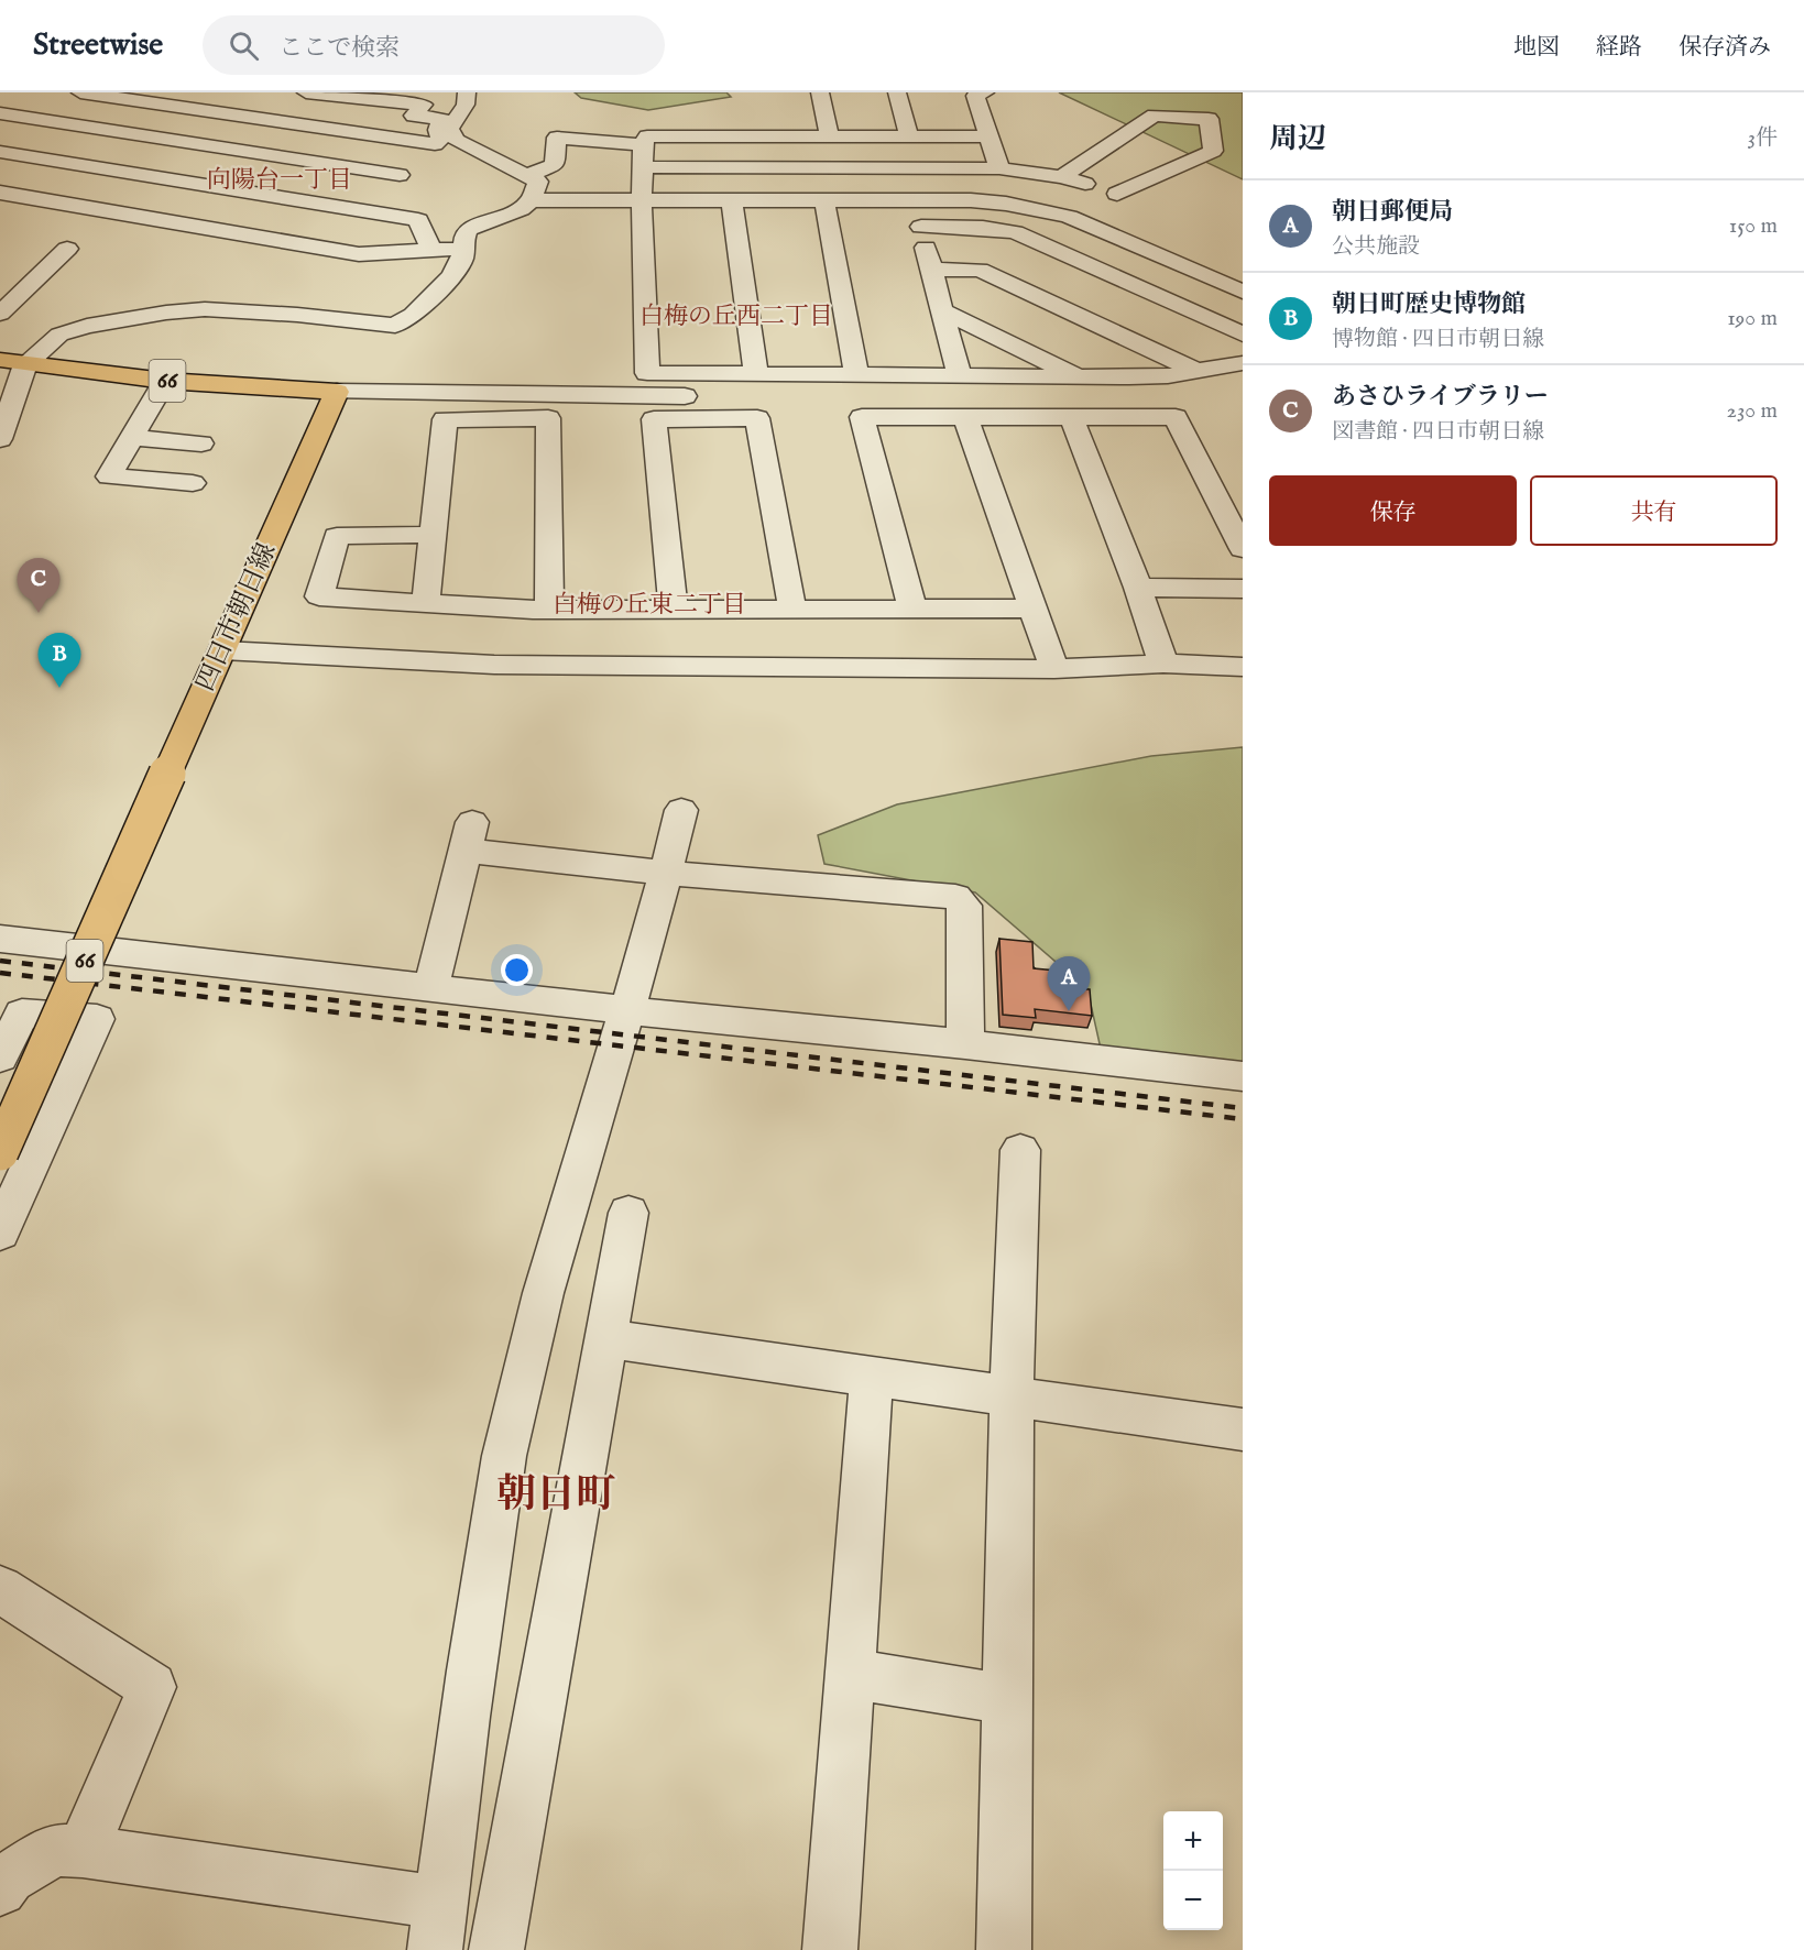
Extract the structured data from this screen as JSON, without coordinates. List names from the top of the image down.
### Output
{
  "streets": {
    "main road": ["66", "四日市朝日線"]
  },
  "crossings": [
    ["66", "四日市朝日線"]
  ],
  "districts": [
    "向陽台一丁目",
    "白梅の丘西二丁目",
    "白梅の丘東二丁目",
    "朝日町"
  ],
  "page": {
    "header": "Streetwise",
    "search": "ここで検索",
    "nav": ["地図", "経路", "保存済み"],
    "heading": ["周辺", "3件"],
    "list": [
      {
        "mark": "A",
        "name": "朝日郵便局",
        "note": "公共施設",
        "value": "150 m"
      },
      {
        "mark": "B",
        "name": "朝日町歴史博物館",
        "note": "博物館 · 四日市朝日線",
        "value": "190 m"
      },
      {
        "mark": "C",
        "name": "あさひライブラリー",
        "note": "図書館 · 四日市朝日線",
        "value": "230 m"
      }
    ],
    "buttons": ["保存", "共有"],
    "pins": ["C", "B", "A"],
    "map_buttons": ["+", "−"]
  }
}
